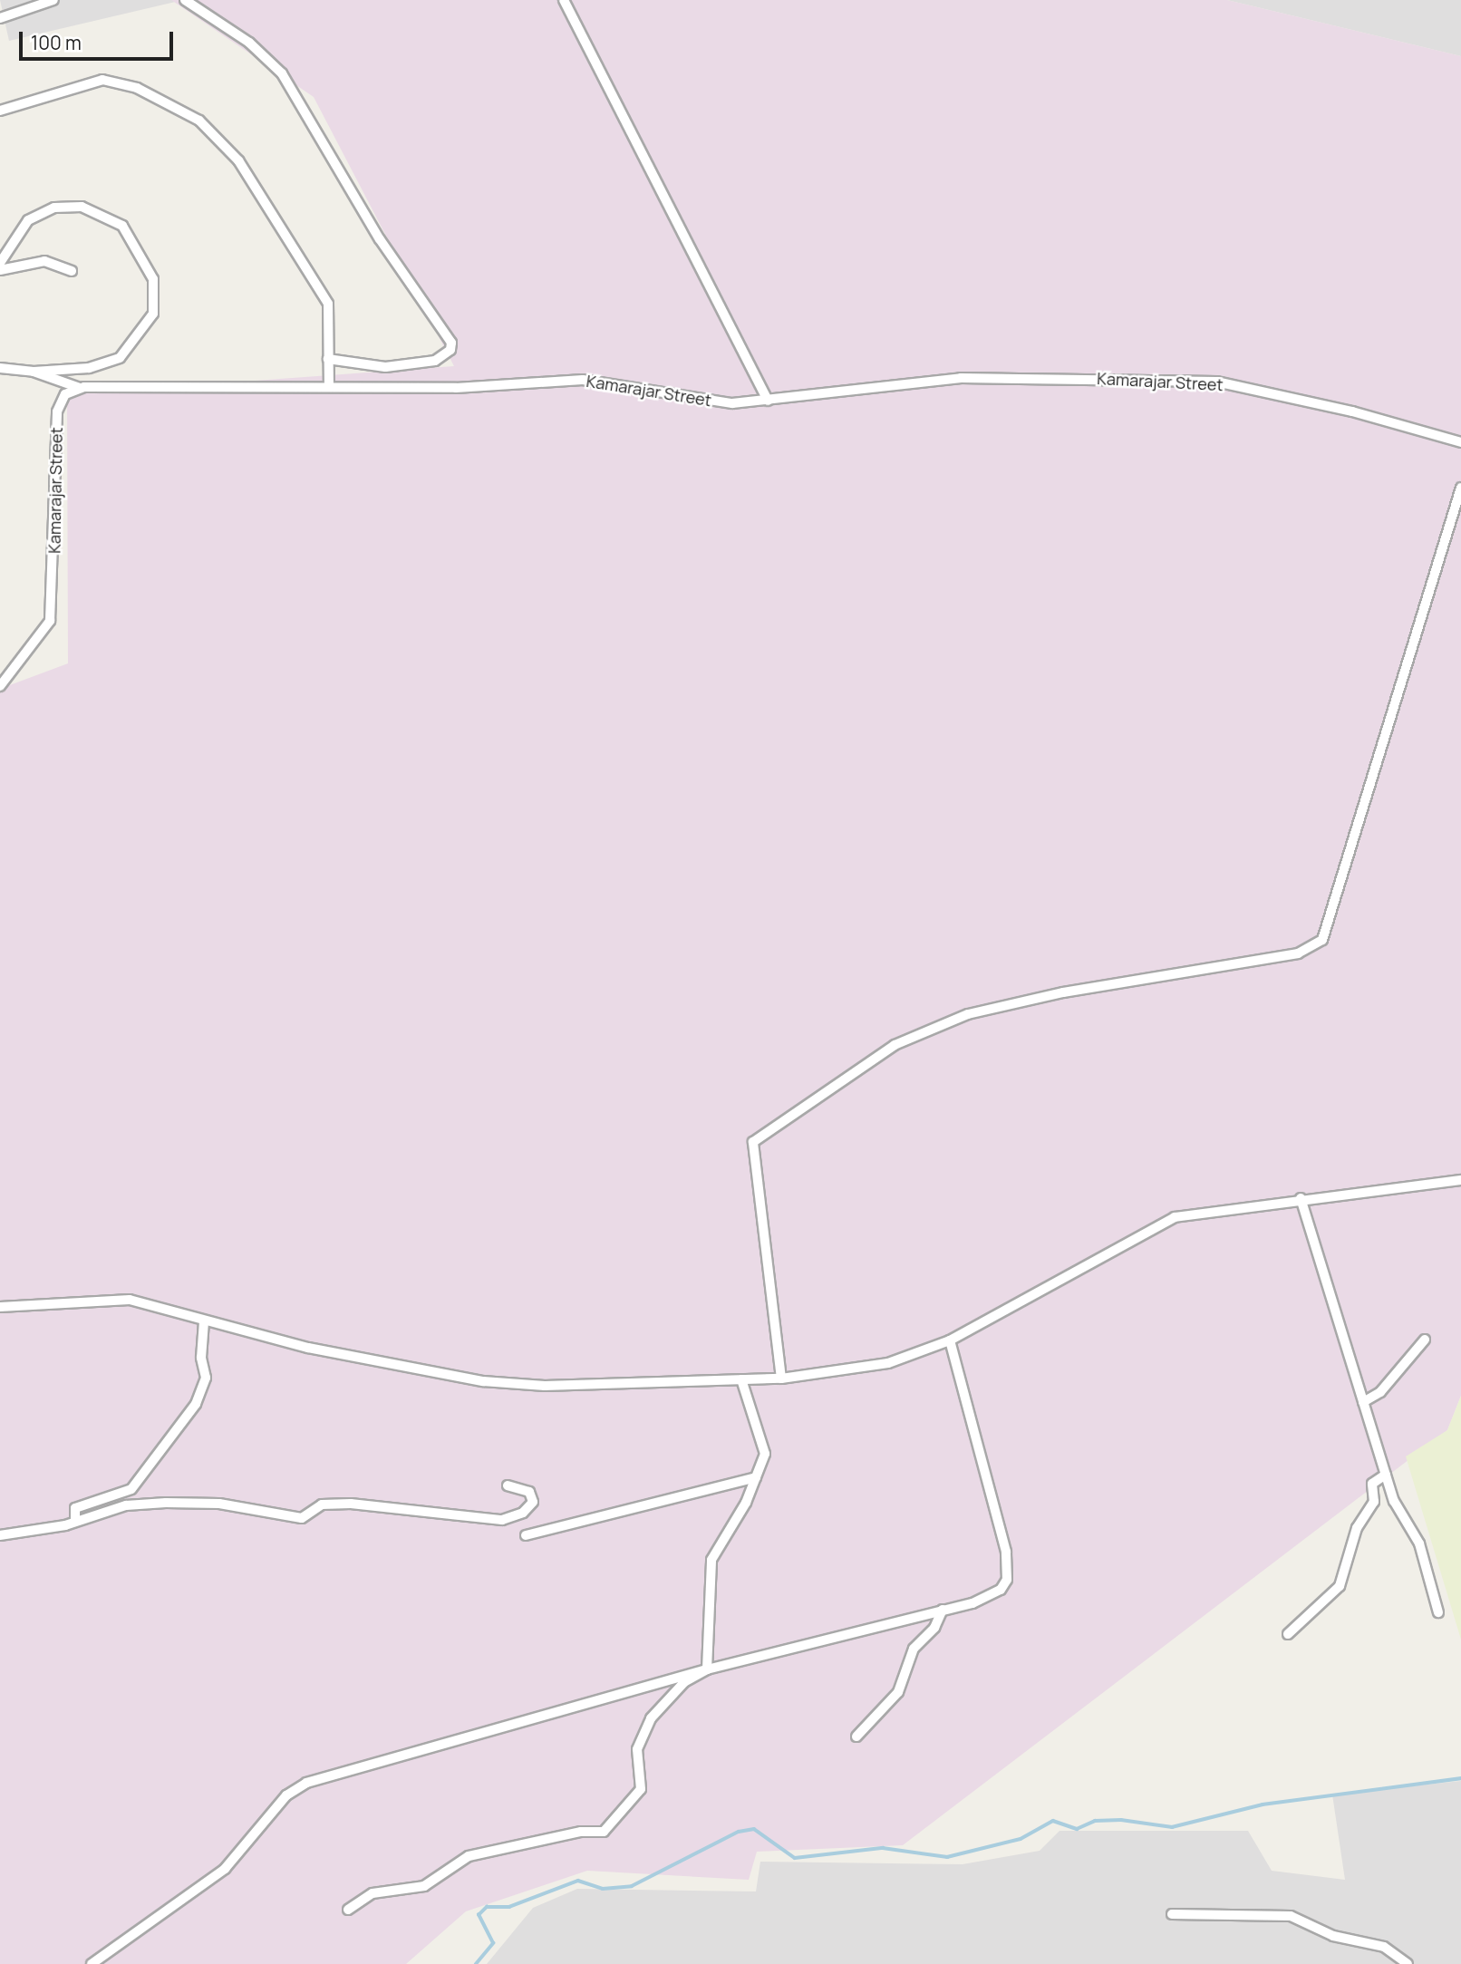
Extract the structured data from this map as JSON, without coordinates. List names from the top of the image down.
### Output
{
  "streets": {
    "street": ["Kamarajar Street"]
  },
  "scale_bar": "100 m"
}
